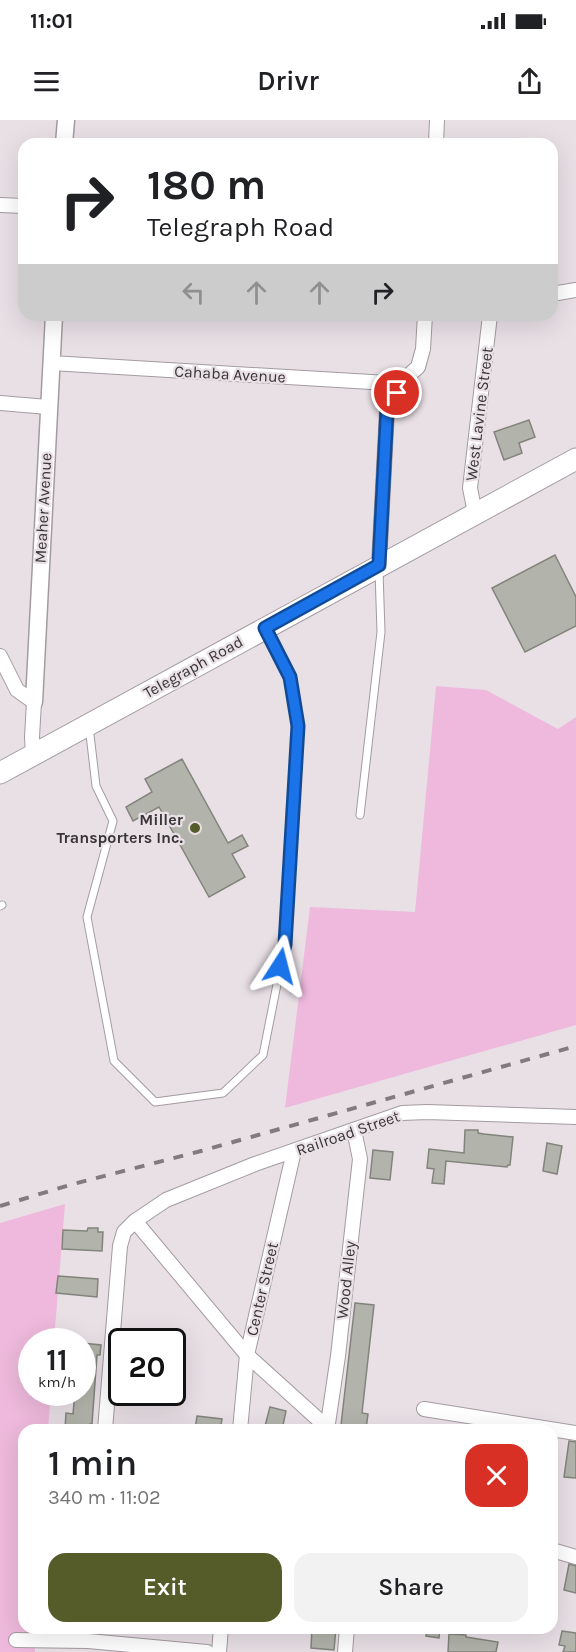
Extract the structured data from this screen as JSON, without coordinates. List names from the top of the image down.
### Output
{
  "streets": {
    "main road": ["Telegraph Road"],
    "street": [
      "Cahaba Avenue",
      "West Lavine Street",
      "Meaher Avenue",
      "Railroad Street",
      "Wood Alley",
      "Center Street"
    ]
  },
  "crossings": [
    ["Cahaba Avenue", "Meaher Avenue"],
    ["West Lavine Street", "Telegraph Road"],
    ["Railroad Street", "Wood Alley"],
    ["Railroad Street", "Center Street"]
  ],
  "places": ["Miller Transporters Inc."],
  "page": {
    "status": "11:01",
    "header": "Drivr",
    "turn": ["180 m", "Telegraph Road"],
    "speed": "11 km/h",
    "limit": "20",
    "heading": ["1 min", "340 m · 11:02"],
    "buttons": ["Exit", "Share"]
  }
}
